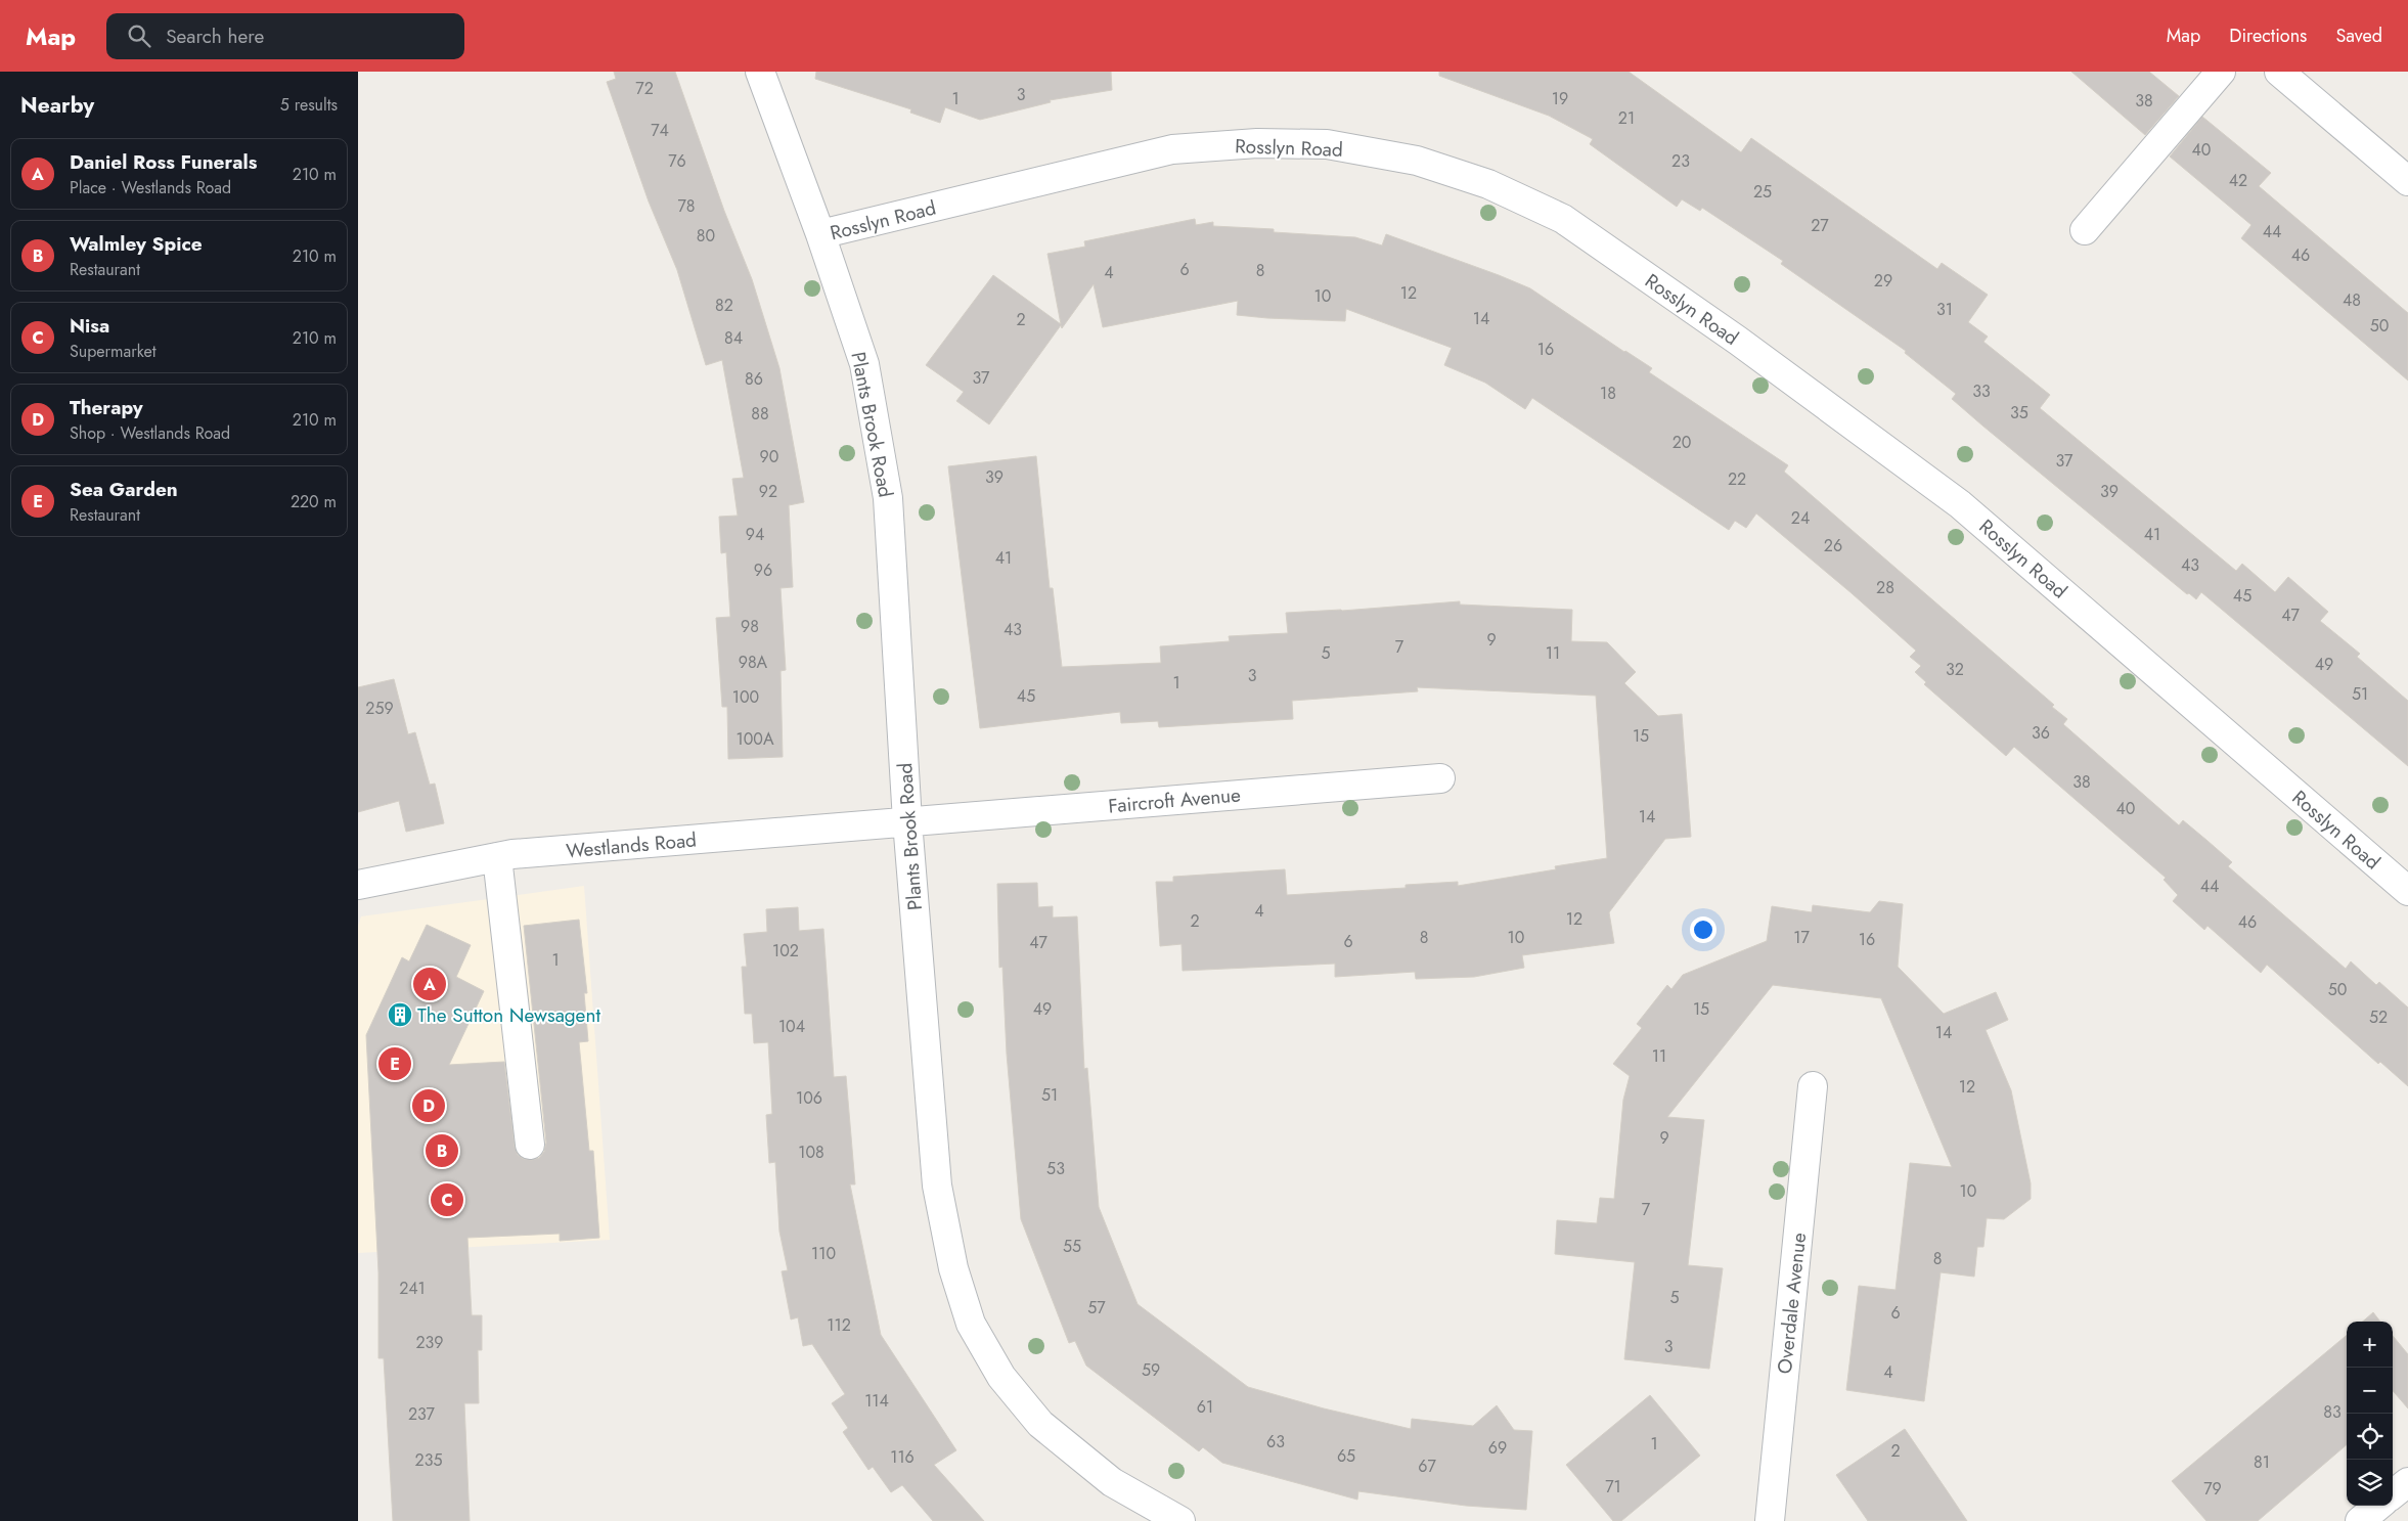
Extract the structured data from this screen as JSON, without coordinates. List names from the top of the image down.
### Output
{
  "streets": {
    "street": [
      "Rosslyn Road",
      "Plants Brook Road",
      "Faircroft Avenue",
      "Westlands Road",
      "Overdale Avenue"
    ]
  },
  "crossings": [
    ["Rosslyn Road", "Plants Brook Road"],
    ["Plants Brook Road", "Faircroft Avenue"],
    ["Plants Brook Road", "Westlands Road"],
    ["Faircroft Avenue", "Westlands Road"]
  ],
  "places": {
    "building": ["The Sutton Newsagent"]
  },
  "house_numbers": [
    "72",
    "3",
    "1",
    "19",
    "38",
    "21",
    "74",
    "40",
    "76",
    "23",
    "42",
    "25",
    "78",
    "27",
    "44",
    "80",
    "46",
    "6",
    "8",
    "4",
    "29",
    "12",
    "10",
    "48",
    "82",
    "31",
    "14",
    "2",
    "50",
    "84",
    "16",
    "37",
    "86",
    "33",
    "18",
    "35",
    "88",
    "20",
    "90",
    "37",
    "39",
    "22",
    "92",
    "39",
    "24",
    "94",
    "41",
    "26",
    "41",
    "43",
    "96",
    "28",
    "45",
    "47",
    "98",
    "43",
    "9",
    "7",
    "5",
    "11",
    "98A",
    "49",
    "32",
    "3",
    "1",
    "51",
    "45",
    "100",
    "259",
    "36",
    "15",
    "100A",
    "38",
    "40",
    "14",
    "44",
    "4",
    "12",
    "2",
    "46",
    "8",
    "10",
    "17",
    "16",
    "6",
    "47",
    "102",
    "1",
    "50",
    "49",
    "15",
    "52",
    "104",
    "14",
    "11",
    "12",
    "51",
    "106",
    "9",
    "108",
    "53",
    "10",
    "7",
    "55",
    "110",
    "8",
    "241",
    "5",
    "57",
    "6",
    "112",
    "239",
    "3",
    "59",
    "4",
    "114",
    "61",
    "83",
    "237",
    "63",
    "1",
    "69",
    "2",
    "65",
    "116",
    "235",
    "81",
    "67",
    "71",
    "79"
  ],
  "page": {
    "header": "Map",
    "search": "Search here",
    "nav": ["Map", "Directions", "Saved"],
    "heading": ["Nearby", "5 results"],
    "list": [
      {
        "mark": "A",
        "name": "Daniel Ross Funerals",
        "note": "Place · Westlands Road",
        "value": "210 m"
      },
      {
        "mark": "B",
        "name": "Walmley Spice",
        "note": "Restaurant",
        "value": "210 m"
      },
      {
        "mark": "C",
        "name": "Nisa",
        "note": "Supermarket",
        "value": "210 m"
      },
      {
        "mark": "D",
        "name": "Therapy",
        "note": "Shop · Westlands Road",
        "value": "210 m"
      },
      {
        "mark": "E",
        "name": "Sea Garden",
        "note": "Restaurant",
        "value": "220 m"
      }
    ],
    "pins": [
      "A",
      "E",
      "D",
      "B",
      "C"
    ],
    "map_buttons": ["+", "−"]
  }
}
